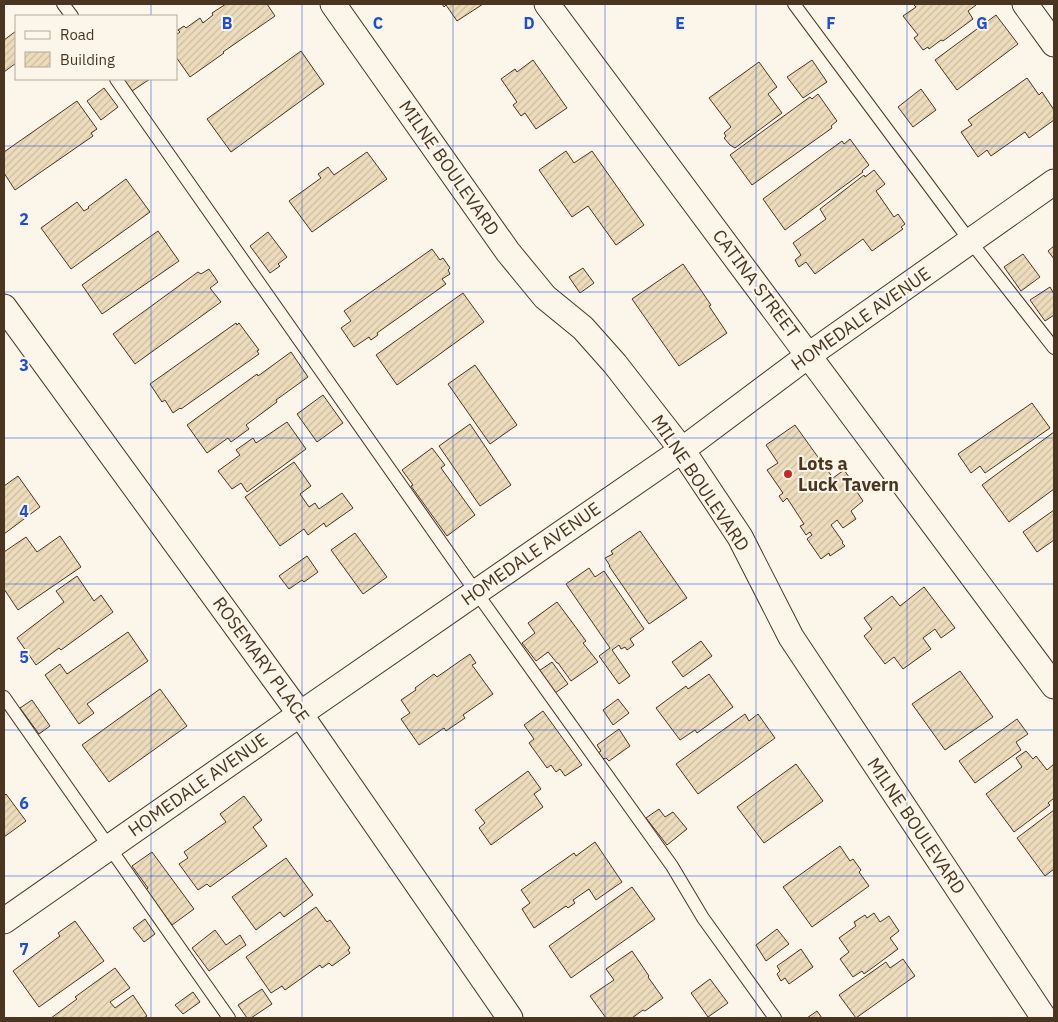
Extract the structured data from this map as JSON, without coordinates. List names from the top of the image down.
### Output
{
  "streets": {
    "street": [
      "MILNE BOULEVARD",
      "CATINA STREET",
      "HOMEDALE AVENUE",
      "ROSEMARY PLACE"
    ]
  },
  "crossings": [
    ["MILNE BOULEVARD", "HOMEDALE AVENUE"],
    ["CATINA STREET", "HOMEDALE AVENUE"],
    ["HOMEDALE AVENUE", "ROSEMARY PLACE"]
  ],
  "places": ["Lots a Luck Tavern"],
  "legend": ["Road", "Building"],
  "grid": {
    "columns": [
      "B",
      "C",
      "D",
      "E",
      "F",
      "G"
    ],
    "rows": [
      "2",
      "3",
      "4",
      "5",
      "6",
      "7"
    ]
  }
}
